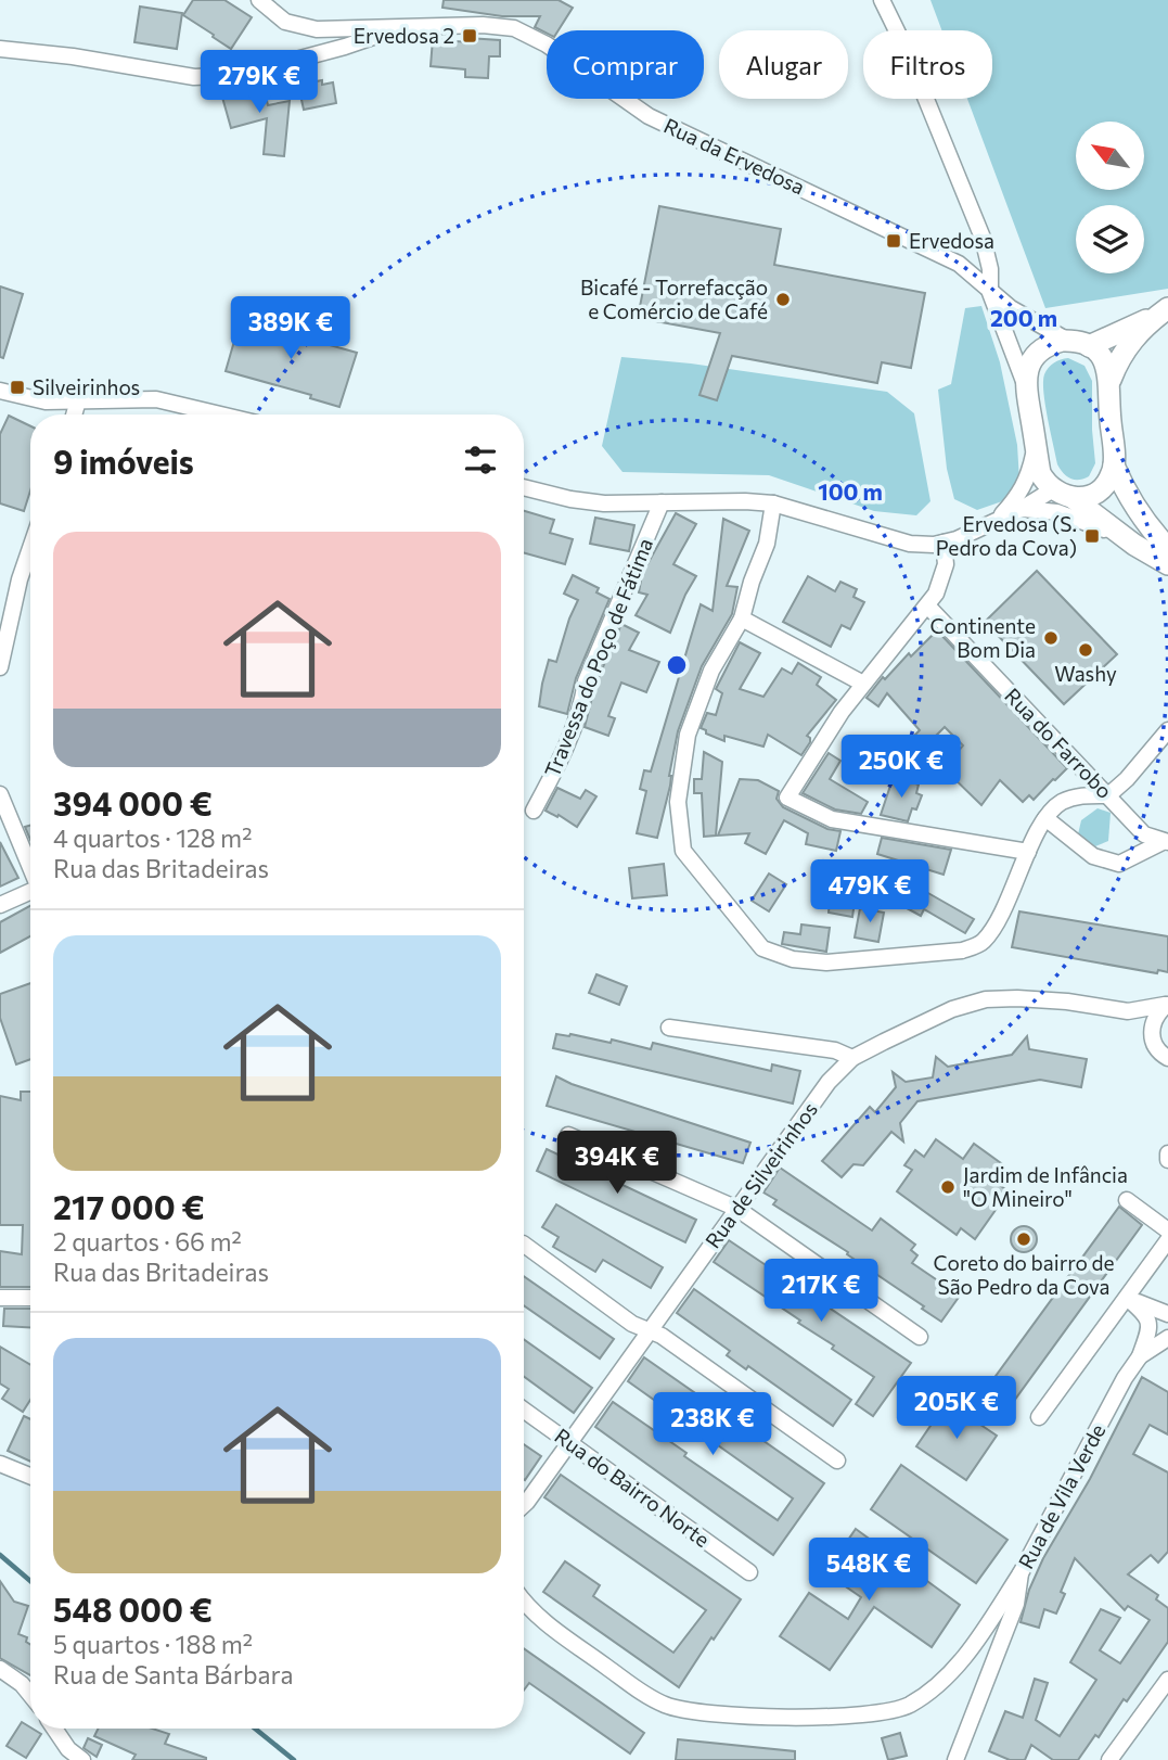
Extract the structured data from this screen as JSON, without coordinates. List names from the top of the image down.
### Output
{
  "streets": {
    "street": [
      "Rua da Ervedosa",
      "Travessa do Poço de Fátima",
      "Rua do Farrobo",
      "Rua de Silveirinhos",
      "Rua do Bairro Norte",
      "Rua de Vila Verde"
    ]
  },
  "crossings": [
    ["Rua de Silveirinhos", "Rua do Bairro Norte"]
  ],
  "places": {
    "transit": [
      "Ervedosa 2",
      "Ervedosa",
      "Silveirinhos",
      "Ervedosa (S. Pedro da Cova)"
    ],
    "other": [
      "Bicafé - Torrefacção e Comércio de Café",
      "Continente Bom Dia",
      "Washy",
      "Jardim de Infância \"O Mineiro\"",
      "Coreto do bairro de São Pedro da Cova"
    ]
  },
  "north": "top left",
  "page": {
    "chip": ["Comprar", "Alugar", "Filtros"],
    "price": [
      "279K €",
      "389K €",
      "250K €",
      "479K €",
      "394K €",
      "217K €",
      "205K €",
      "238K €",
      "548K €"
    ],
    "heading": "9 imóveis",
    "list": [
      {
        "name": "394 000 €",
        "note": "4 quartos · 128 m² · Rua das Britadeiras"
      },
      {
        "name": "217 000 €",
        "note": "2 quartos · 66 m² · Rua das Britadeiras"
      },
      {
        "name": "548 000 €",
        "note": "5 quartos · 188 m² · Rua de Santa Bárbara"
      }
    ]
  },
  "rings": ["200 m", "100 m"]
}
